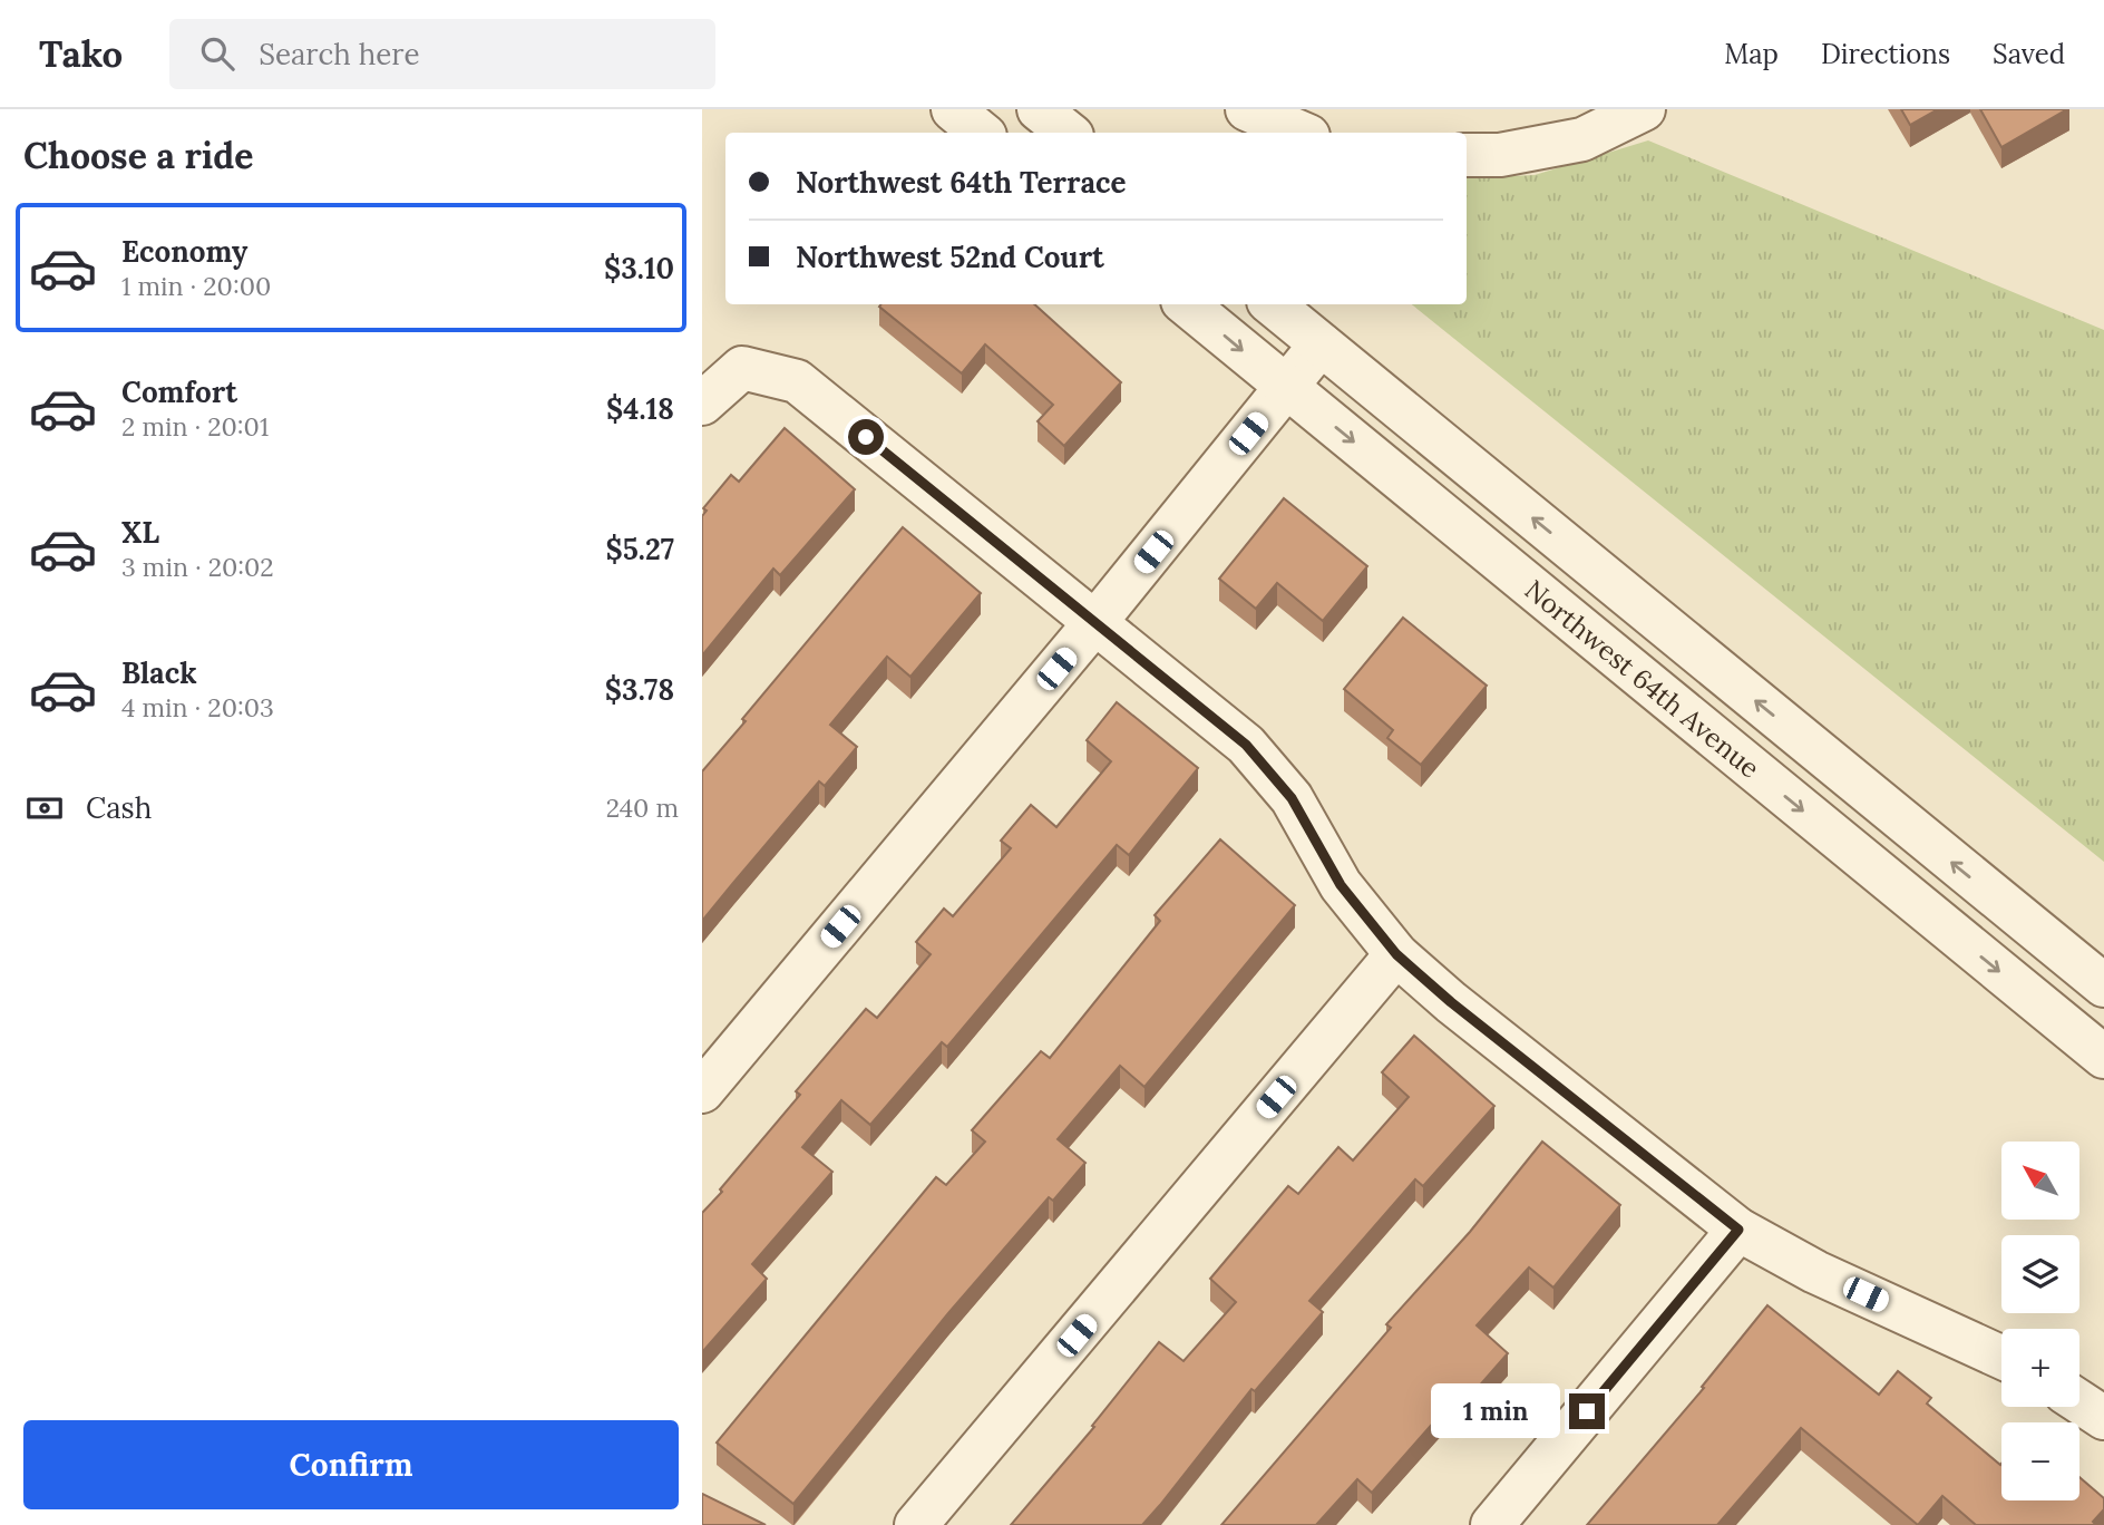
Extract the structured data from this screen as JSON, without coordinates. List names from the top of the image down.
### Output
{
  "streets": {
    "street": ["Northwest 64th Avenue"]
  },
  "north": "top left",
  "page": {
    "header": "Tako",
    "search": "Search here",
    "nav": ["Map", "Directions", "Saved"],
    "heading": "Choose a ride",
    "banner": ["Northwest 64th Terrace", "Northwest 52nd Court"],
    "list": [
      {
        "name": "Economy",
        "note": "1 min · 20:00",
        "value": "$3.10"
      },
      {
        "name": "Comfort",
        "note": "2 min · 20:01",
        "value": "$4.18"
      },
      {
        "name": "XL",
        "note": "3 min · 20:02",
        "value": "$5.27"
      },
      {
        "name": "Black",
        "note": "4 min · 20:03",
        "value": "$3.78"
      }
    ],
    "pay": ["Cash", "240 m"],
    "map_buttons": ["+", "−"],
    "bubble": "1 min",
    "buttons": "Confirm"
  }
}
